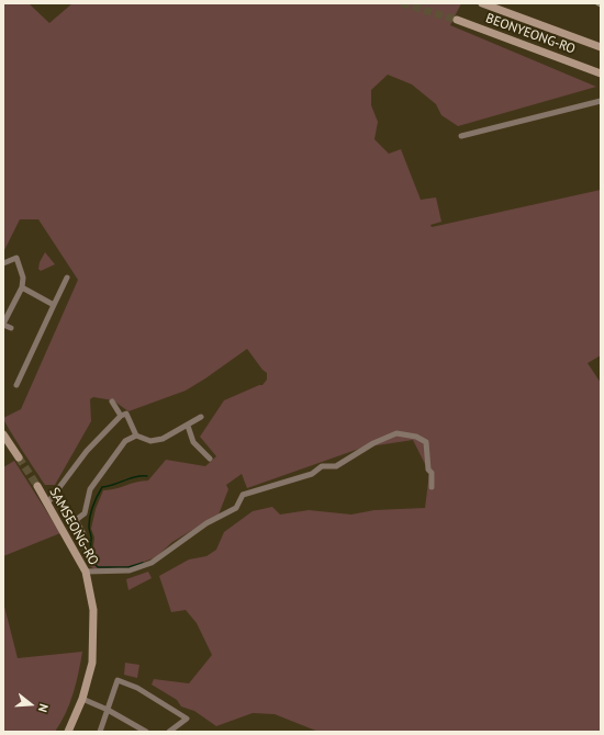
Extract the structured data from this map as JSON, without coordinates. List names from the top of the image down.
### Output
{
  "streets": {
    "street": ["BEONYEONG-RO", "SAMSEONG-RO"]
  },
  "north": "right"
}
